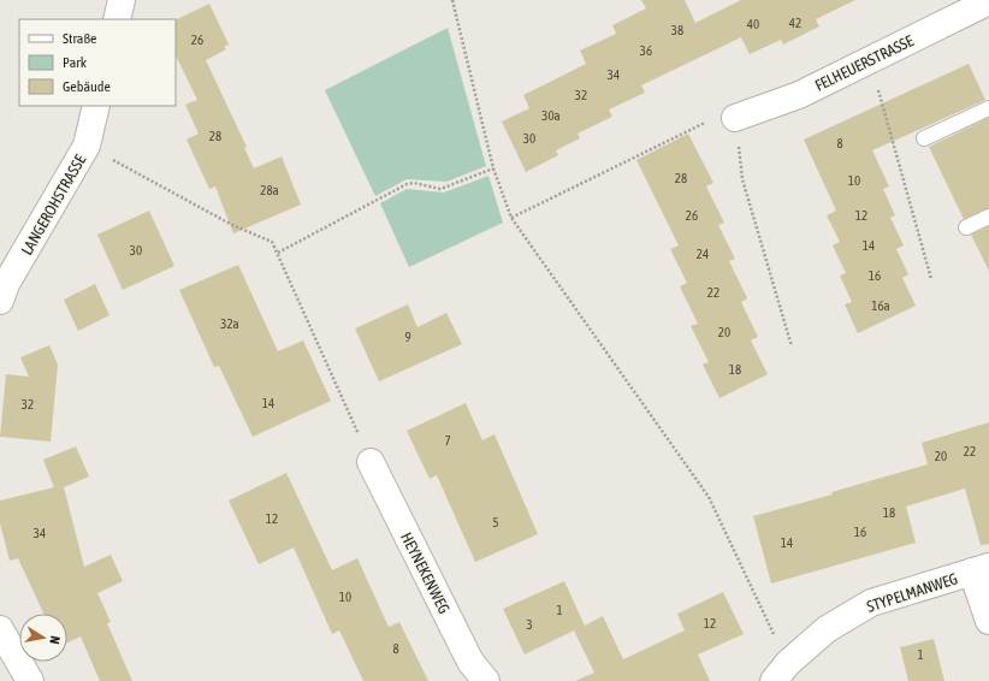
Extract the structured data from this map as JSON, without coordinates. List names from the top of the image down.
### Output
{
  "streets": {
    "street": [
      "FELHEUERSTRASSE",
      "LANGEROHSTRASSE",
      "HEYNEKENWEG",
      "STYPELMANWEG"
    ]
  },
  "house_numbers": [
    "42",
    "40",
    "38",
    "26",
    "36",
    "34",
    "32",
    "30a",
    "28",
    "30",
    "8",
    "28",
    "10",
    "28a",
    "26",
    "12",
    "14",
    "30",
    "24",
    "16",
    "22",
    "16a",
    "32a",
    "20",
    "9",
    "18",
    "14",
    "32",
    "7",
    "22",
    "20",
    "18",
    "12",
    "5",
    "16",
    "34",
    "14",
    "10",
    "1",
    "12",
    "3",
    "8",
    "1"
  ],
  "legend": ["Straße", "Park", "Gebäude"],
  "north": "right"
}
